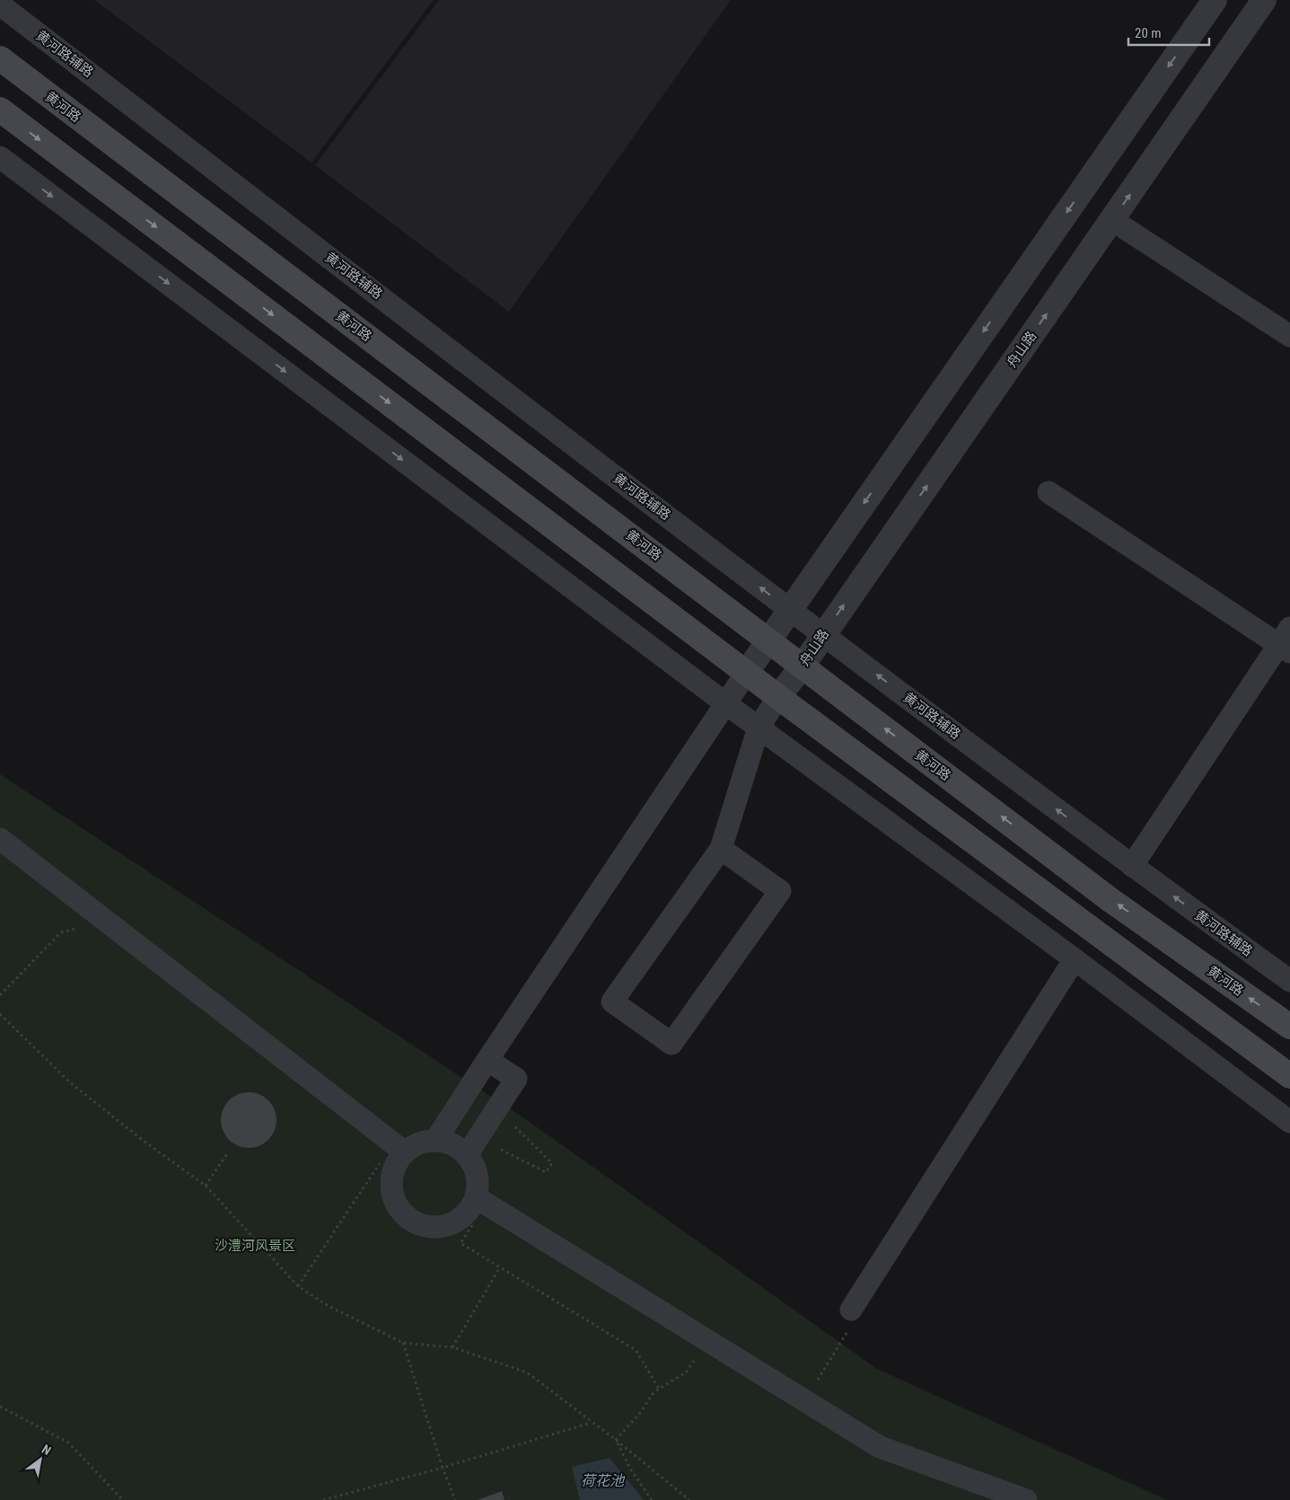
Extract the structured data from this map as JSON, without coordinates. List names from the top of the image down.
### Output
{
  "streets": {
    "main road": ["黄河路"],
    "street": ["黄河路辅路", "舟山路"]
  },
  "crossings": [
    ["黄河路辅路", "舟山路"],
    ["黄河路", "舟山路"]
  ],
  "water": ["荷花池"],
  "parks": ["沙澧河风景区"],
  "scale_bar": "20 m",
  "north": "top right"
}
